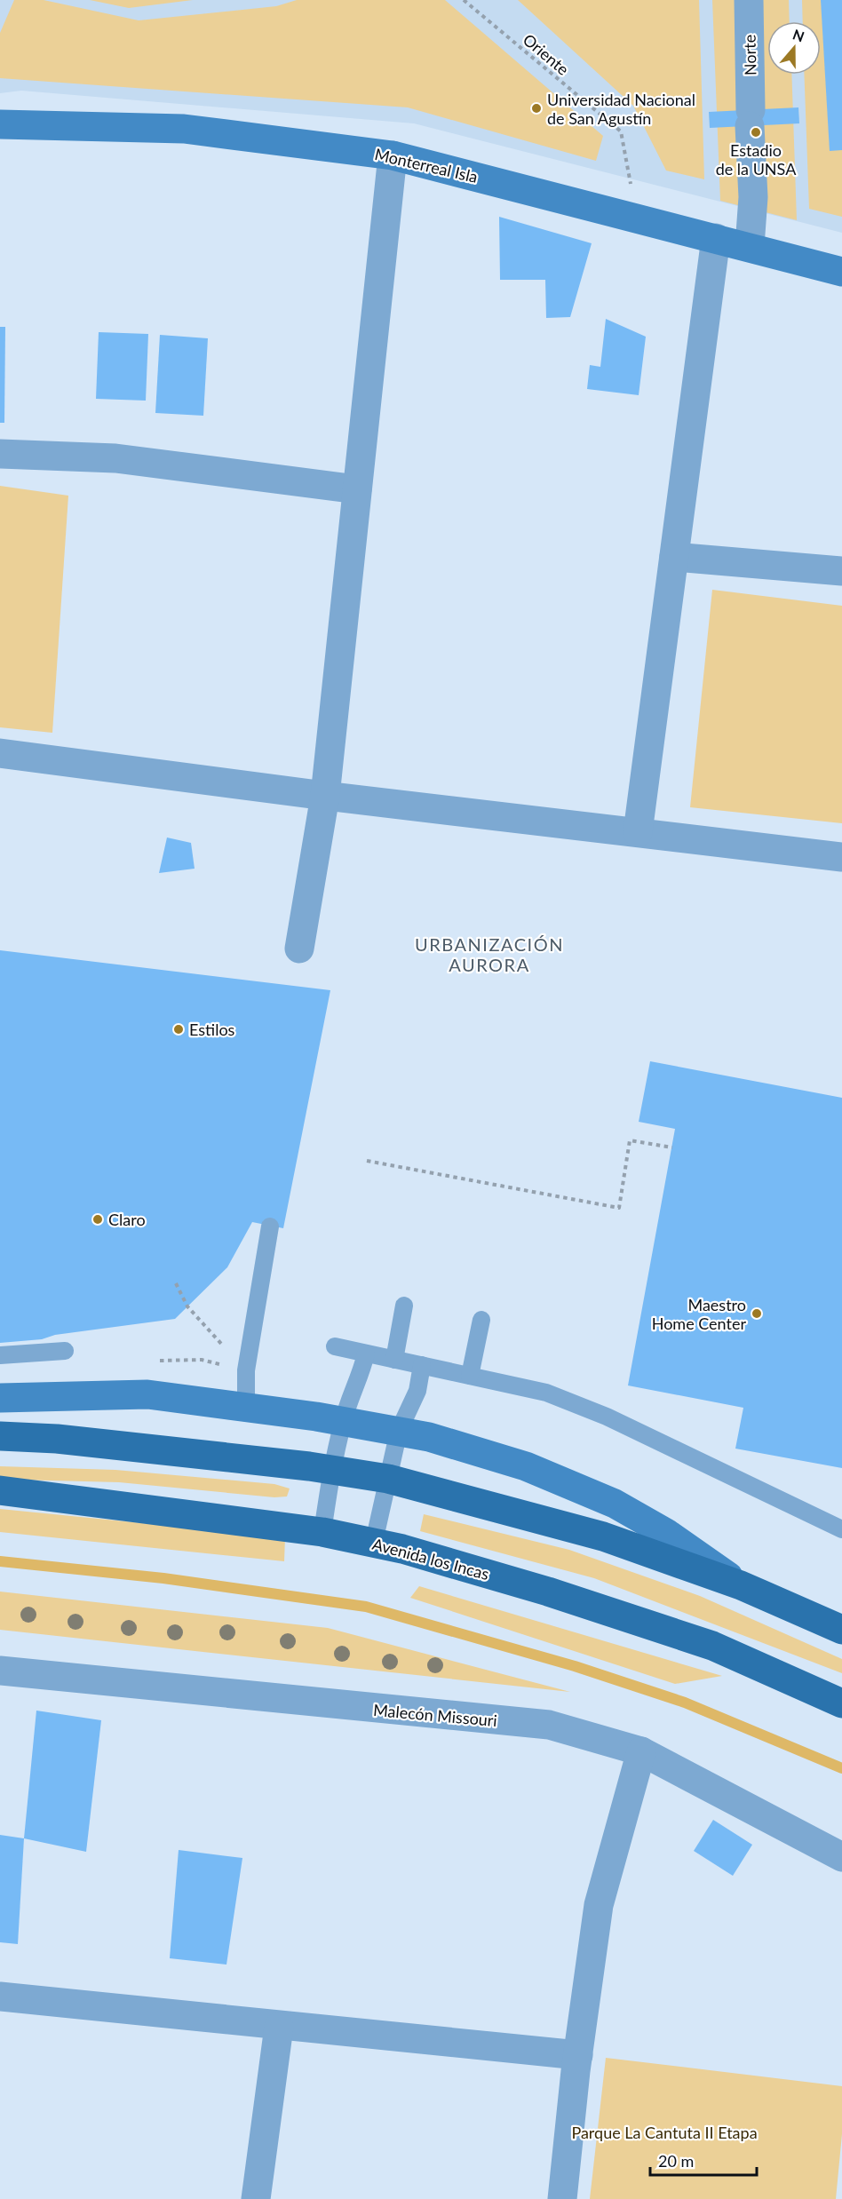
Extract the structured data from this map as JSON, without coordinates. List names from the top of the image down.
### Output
{
  "streets": {
    "main road": ["Avenida los Incas"],
    "street": ["Norte", "Monterreal Isla", "Malecón Missouri"],
    "path": ["Oriente"]
  },
  "crossings": [
    ["Oriente", "Monterreal Isla"],
    ["Norte", "Monterreal Isla"]
  ],
  "districts": ["URBANIZACIÓN AURORA"],
  "parks": ["Parque La Cantuta II Etapa"],
  "places": [
    "Universidad Nacional de San Agustín",
    "Estadio de la UNSA",
    "Estilos",
    "Claro",
    "Maestro Home Center"
  ],
  "scale_bar": "20 m",
  "north": "top"
}
